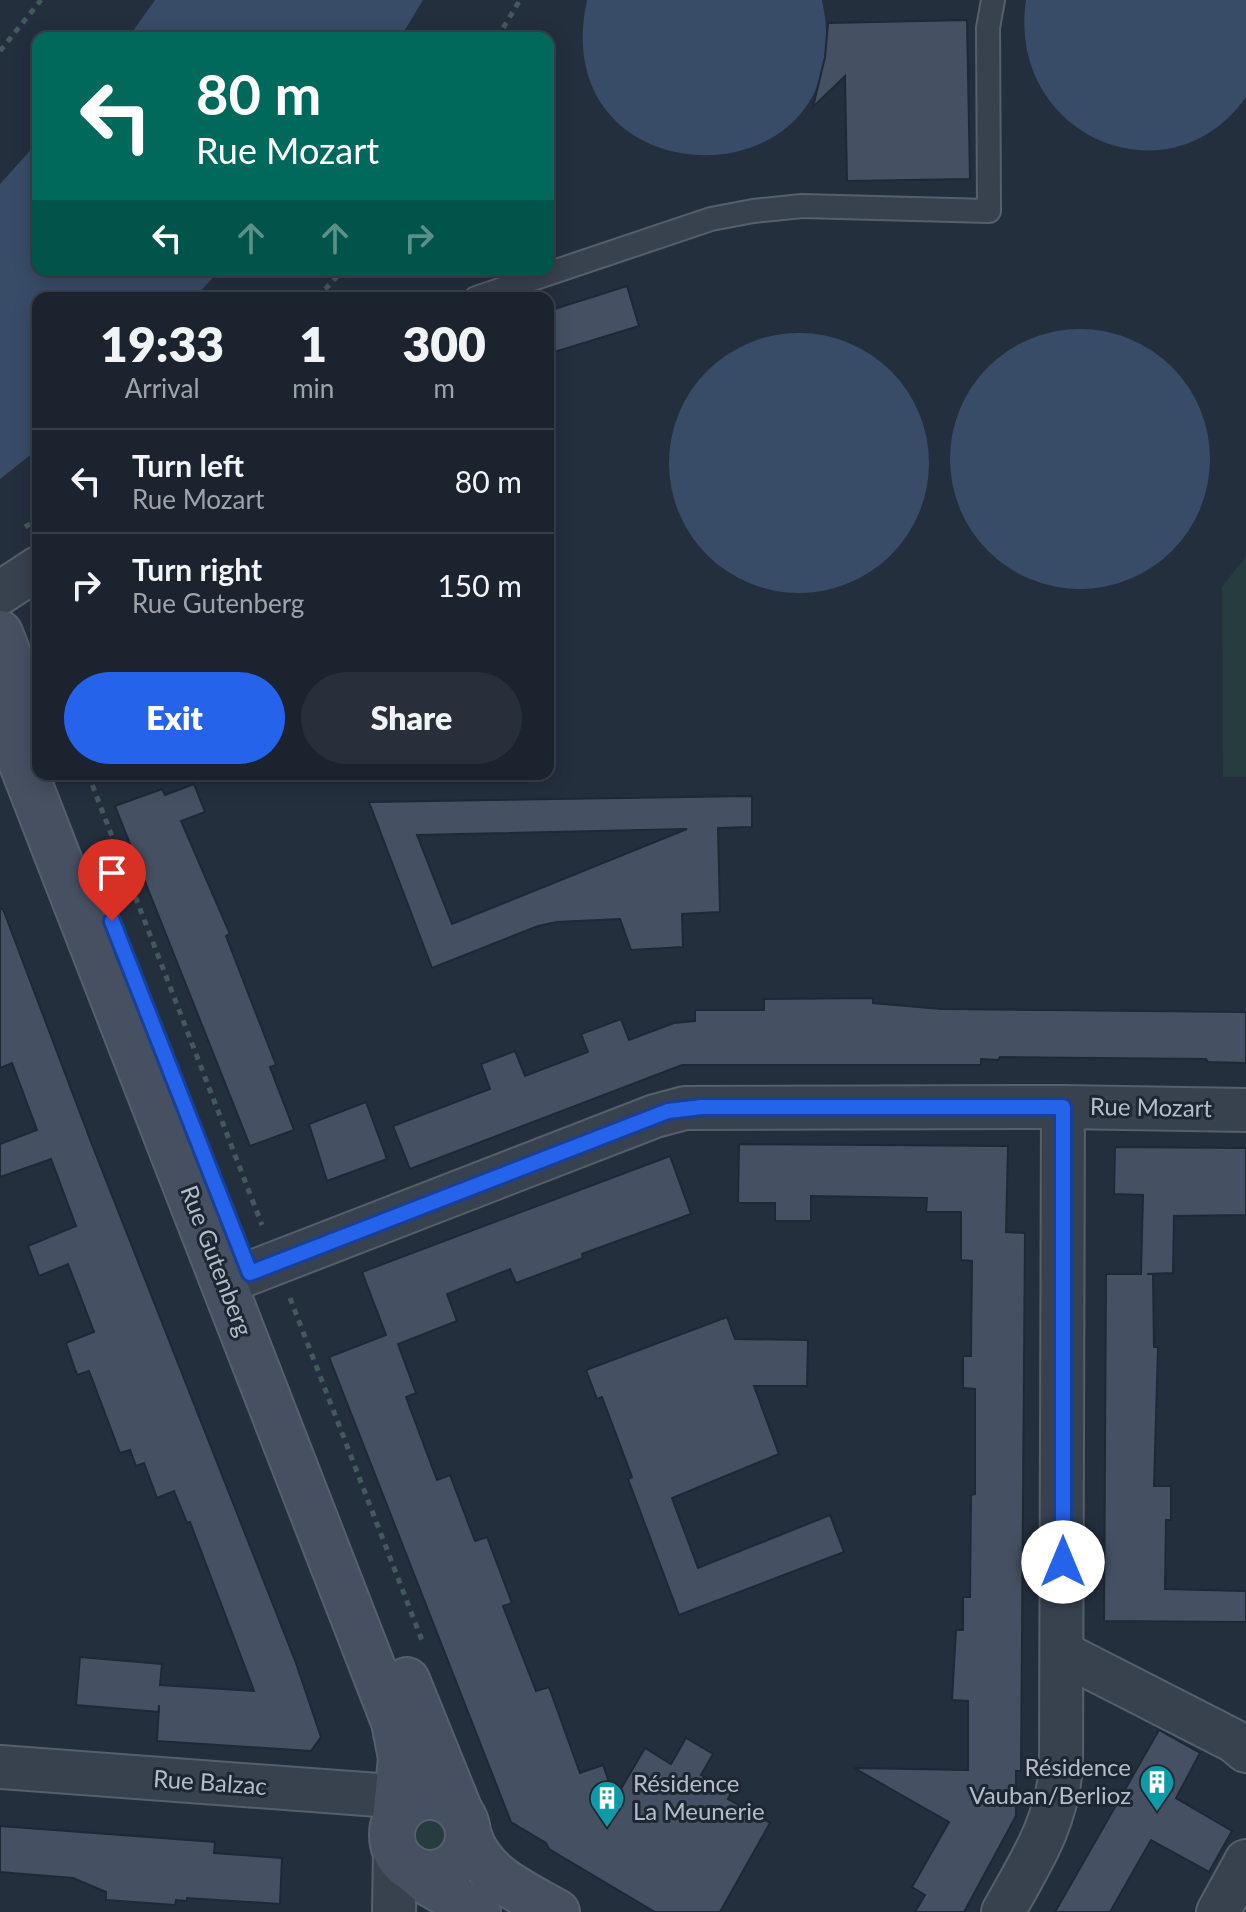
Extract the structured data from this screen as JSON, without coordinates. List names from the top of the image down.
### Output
{
  "streets": {
    "street": ["Rue Mozart", "Rue Gutenberg", "Rue Balzac"]
  },
  "crossings": [
    ["Rue Mozart", "Rue Gutenberg"],
    ["Rue Gutenberg", "Rue Balzac"]
  ],
  "places": {
    "building": ["Résidence Vauban/Berlioz", "Résidence La Meunerie"]
  },
  "page": {
    "turn": ["80 m", "Rue Mozart"],
    "eta": [
      "19:33",
      "Arrival",
      "1",
      "min",
      "300",
      "m"
    ],
    "list": [
      {
        "name": "Turn left",
        "note": "Rue Mozart",
        "value": "80 m"
      },
      {
        "name": "Turn right",
        "note": "Rue Gutenberg",
        "value": "150 m"
      }
    ],
    "buttons": ["Exit", "Share"]
  }
}
